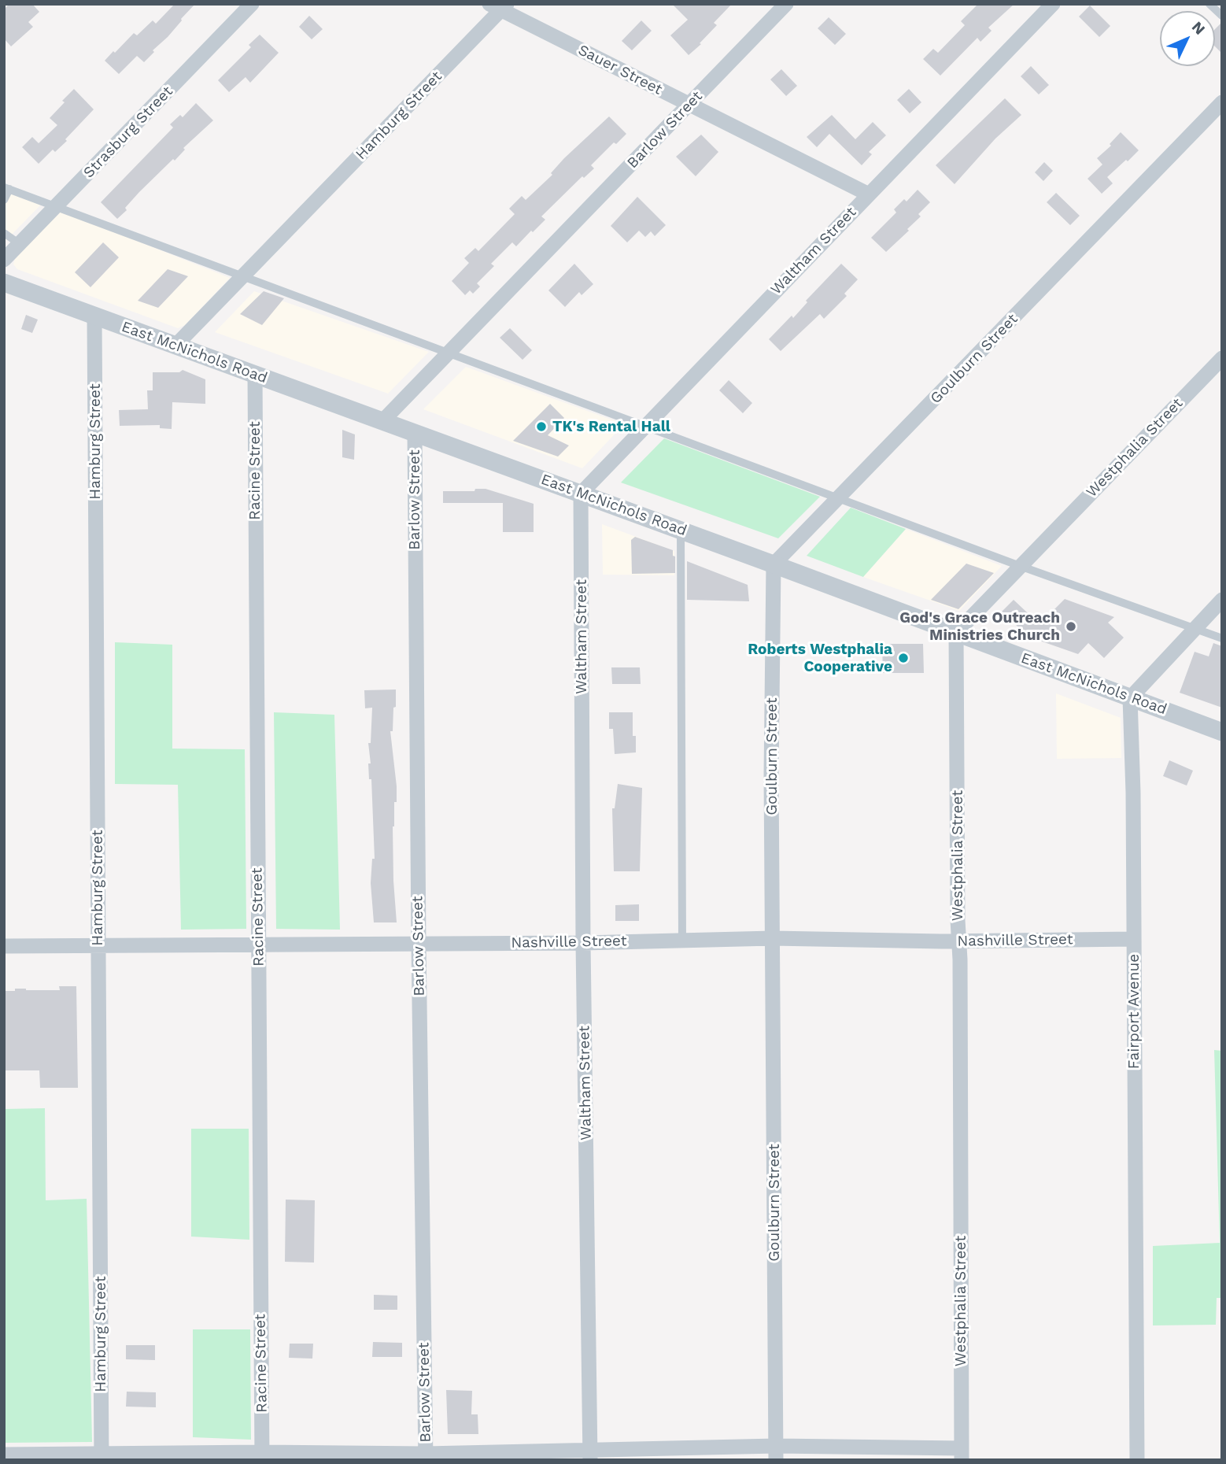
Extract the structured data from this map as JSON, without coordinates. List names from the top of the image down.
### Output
{
  "streets": {
    "street": [
      "Sauer Street",
      "Hamburg Street",
      "Barlow Street",
      "Strasburg Street",
      "Waltham Street",
      "East McNichols Road",
      "Goulburn Street",
      "Westphalia Street",
      "Racine Street",
      "Nashville Street",
      "Fairport Avenue"
    ]
  },
  "crossings": [
    ["Sauer Street", "Hamburg Street"],
    ["Sauer Street", "Barlow Street"],
    ["Sauer Street", "Waltham Street"],
    ["Hamburg Street", "East McNichols Road"],
    ["Hamburg Street", "Nashville Street"],
    ["Barlow Street", "East McNichols Road"],
    ["Barlow Street", "Nashville Street"],
    ["Waltham Street", "East McNichols Road"],
    ["Waltham Street", "Nashville Street"],
    ["East McNichols Road", "Goulburn Street"],
    ["East McNichols Road", "Westphalia Street"],
    ["East McNichols Road", "Racine Street"],
    ["East McNichols Road", "Fairport Avenue"],
    ["Goulburn Street", "Nashville Street"],
    ["Westphalia Street", "Nashville Street"],
    ["Racine Street", "Nashville Street"],
    ["Nashville Street", "Fairport Avenue"]
  ],
  "places": ["TK's Rental Hall", "God's Grace Outreach Ministries Church", "Roberts Westphalia Cooperative"],
  "north": "top right"
}
